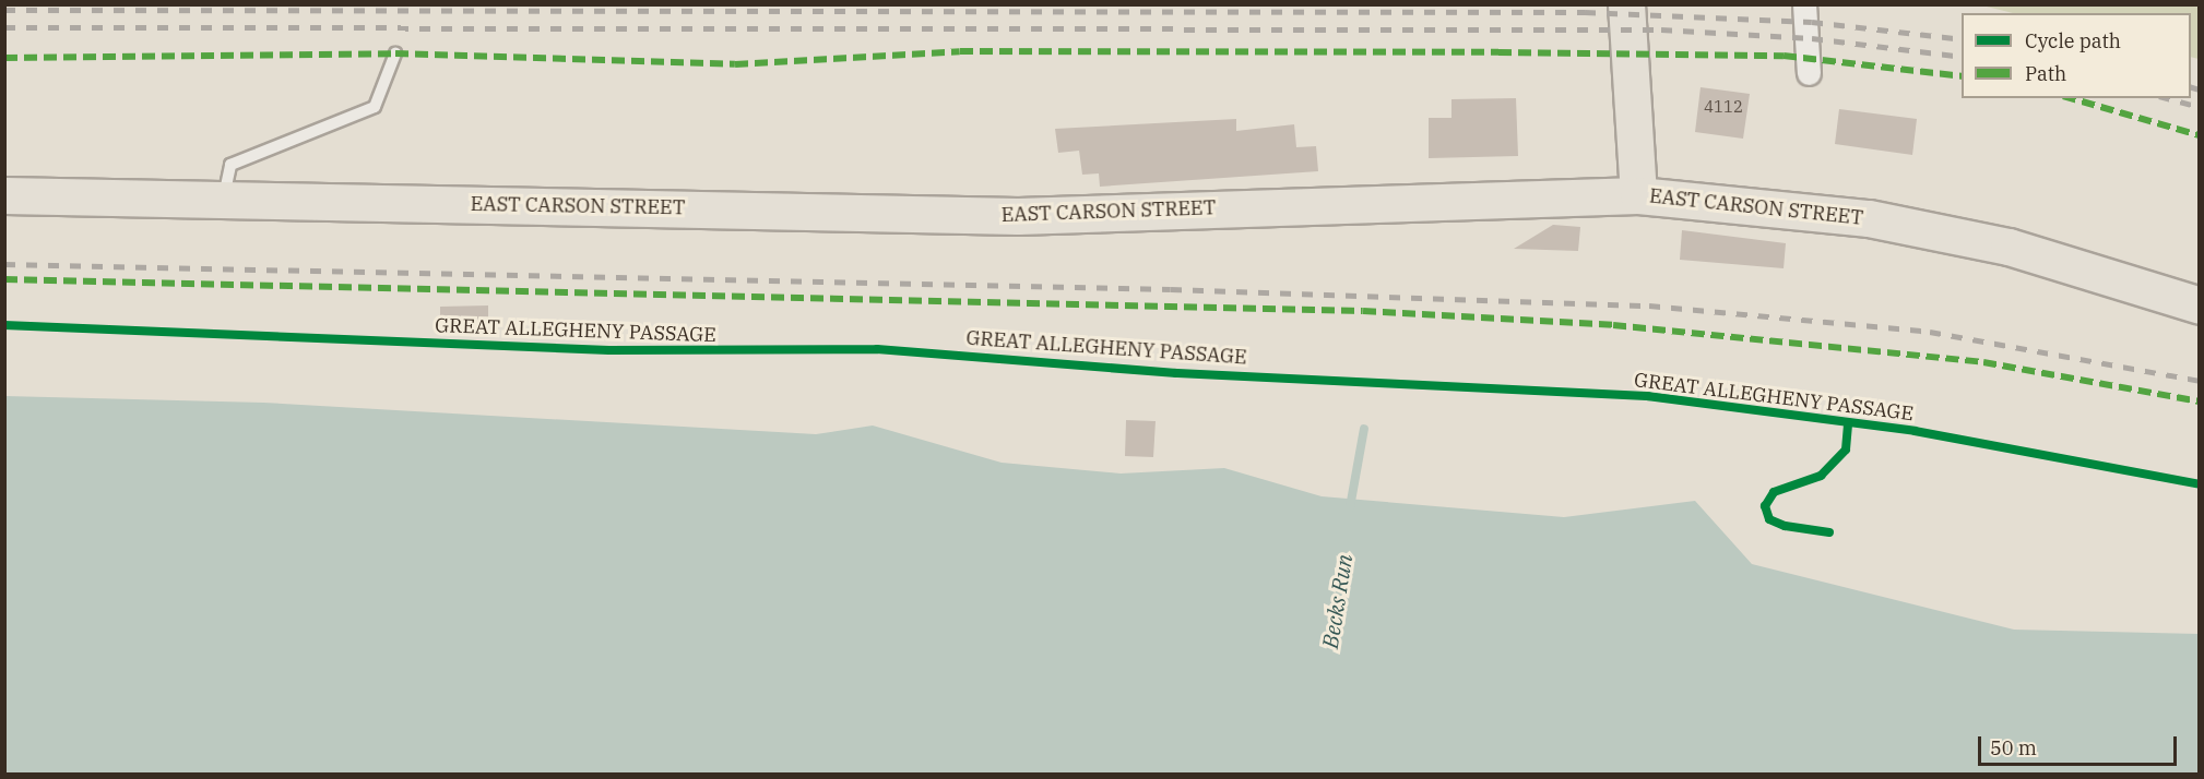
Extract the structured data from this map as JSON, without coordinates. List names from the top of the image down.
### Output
{
  "streets": {
    "main road": ["EAST CARSON STREET"],
    "cycle path": ["GREAT ALLEGHENY PASSAGE"]
  },
  "water": ["Becks Run"],
  "house_numbers": ["4112"],
  "legend": ["Cycle path", "Path"],
  "scale_bar": "50 m"
}
